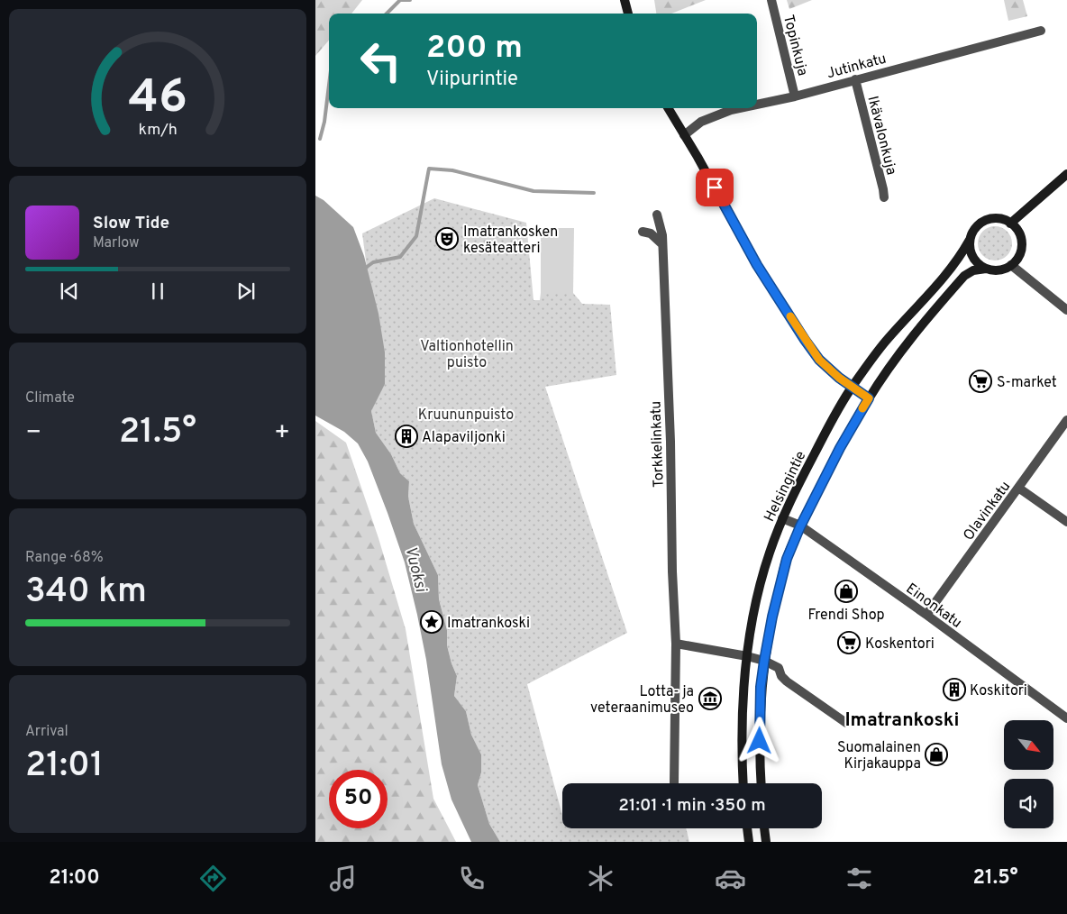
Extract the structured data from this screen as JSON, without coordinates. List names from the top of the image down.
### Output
{
  "streets": {
    "main road": ["Helsingintie"],
    "street": [
      "Topinkuja",
      "Jutinkatu",
      "Ikävalonkuja",
      "Torkkelinkatu",
      "Olavinkatu",
      "Einonkatu"
    ]
  },
  "crossings": [
    ["Topinkuja", "Jutinkatu"],
    ["Jutinkatu", "Ikävalonkuja"],
    ["Helsingintie", "Einonkatu"],
    ["Olavinkatu", "Einonkatu"]
  ],
  "districts": ["Imatrankoski"],
  "water": ["Vuoksi"],
  "parks": ["Valtionhotellin puisto", "Kruununpuisto"],
  "places": {
    "theatre": ["Imatrankosken kesäteatteri"],
    "supermarket": ["S-market", "Koskentori"],
    "building": ["Alapaviljonki", "Koskitori"],
    "shop": ["Frendi Shop", "Suomalainen Kirjakauppa"],
    "place": ["Imatrankoski"],
    "museum": ["Lotta- ja veteraanimuseo"]
  },
  "north": "bottom right",
  "page": {
    "turn": ["200 m", "Viipurintie"],
    "song": ["Slow Tide", "Marlow"],
    "tile": [
      "Climate",
      ["Range · 68%", "340 km"],
      ["Arrival", "21:01"]
    ],
    "heat": ["−", "21.5°", "+"],
    "limit": "50",
    "trip": "21:01 · 1 min · 350 m",
    "tabs": ["21:00", "21.5°"],
    "gauge": ["46", "km/h"]
  }
}
